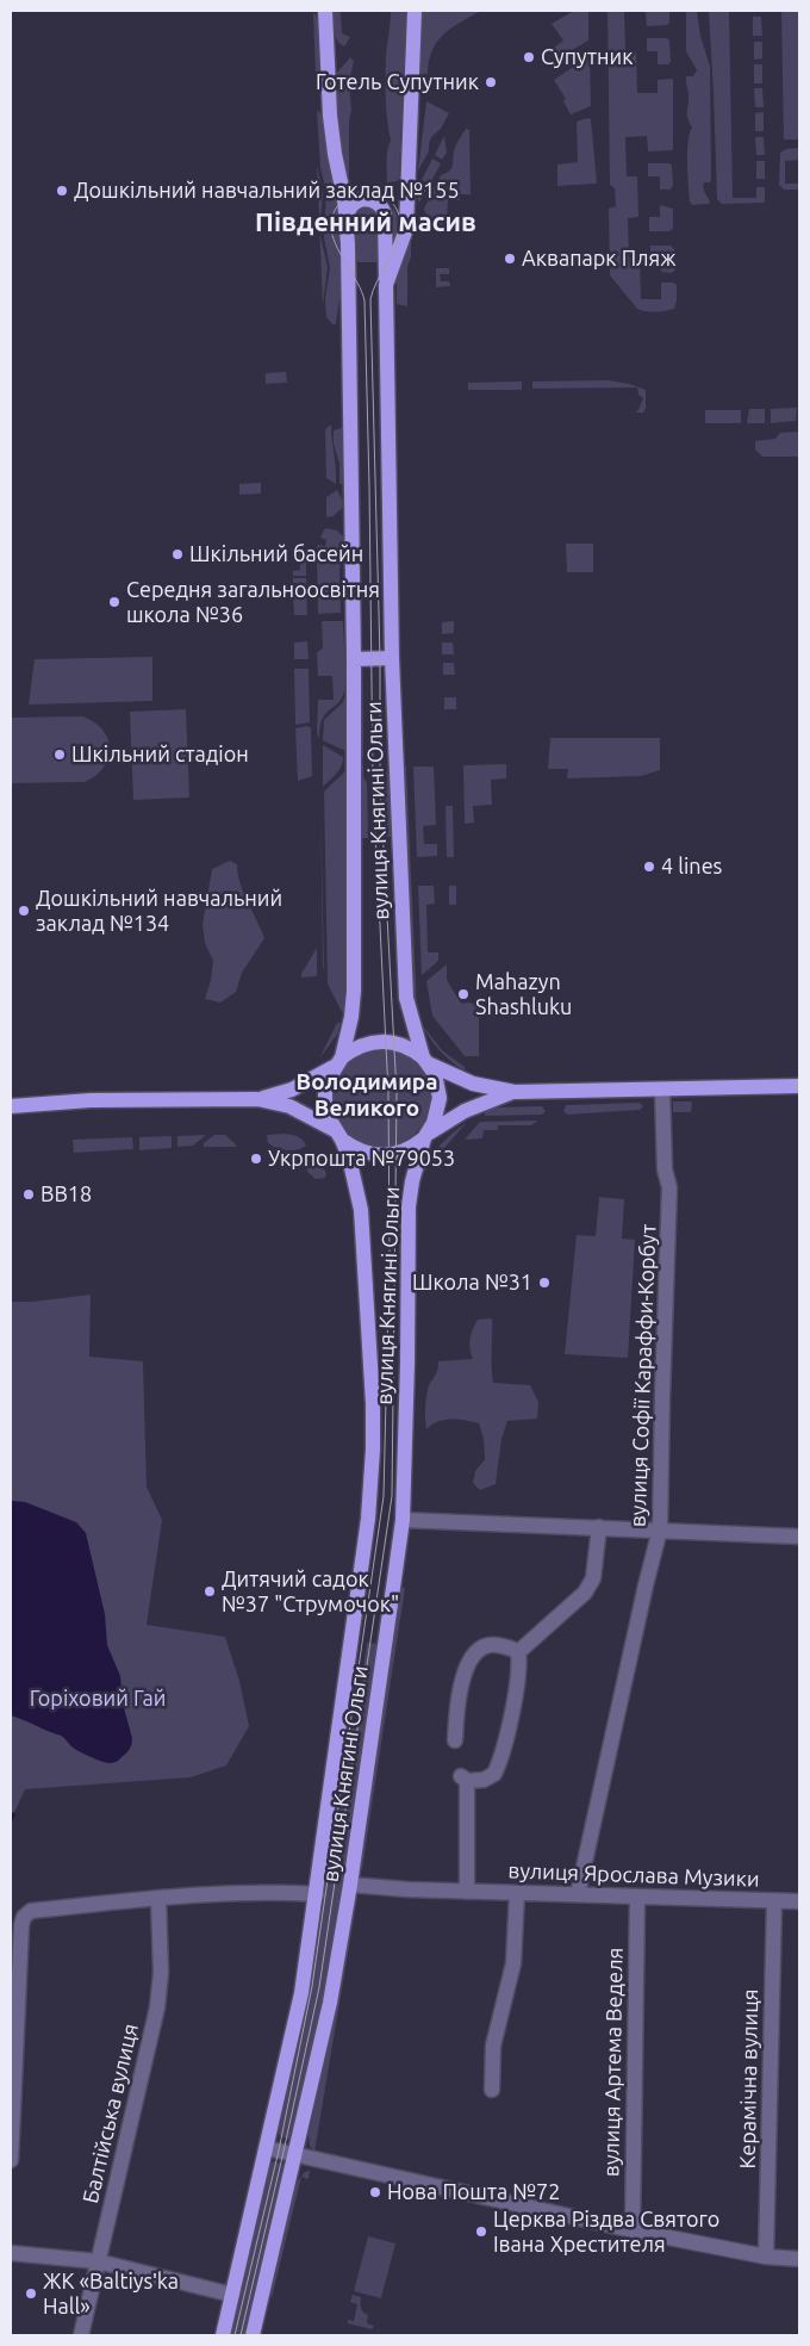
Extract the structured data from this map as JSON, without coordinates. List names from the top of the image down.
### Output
{
  "streets": {
    "main road": ["вулиця Княгині Ольги"],
    "street": [
      "вулиця Софії Караффи-Корбут",
      "вулиця Ярослава Музики",
      "вулиця Артема Веделя",
      "Керамічна вулиця",
      "Балтійська вулиця"
    ]
  },
  "crossings": [
    ["вулиця Княгині Ольги", "вулиця Ярослава Музики"],
    ["вулиця Софії Караффи-Корбут", "вулиця Ярослава Музики"],
    ["вулиця Ярослава Музики", "вулиця Артема Веделя"],
    ["вулиця Ярослава Музики", "Керамічна вулиця"]
  ],
  "districts": ["Південний масив", "Володимира Великого"],
  "parks": ["Горіховий Гай"],
  "places": [
    "Супутник",
    "Готель Супутник",
    "Дошкільний навчальний заклад №155",
    "Аквапарк Пляж",
    "Шкільний басейн",
    "Середня загальноосвітня школа №36",
    "Шкільний стадіон",
    "4 lines",
    "Дошкільний навчальний заклад №134",
    "Mahazyn Shashluku",
    "Укрпошта №79053",
    "BB18",
    "Школа №31",
    "Дитячий садок №37 \"Струмочок\"",
    "Нова Пошта №72",
    "Церква Різдва Святого Івана Хрестителя",
    "ЖК «Baltiysʹka Hall»"
  ]
}
